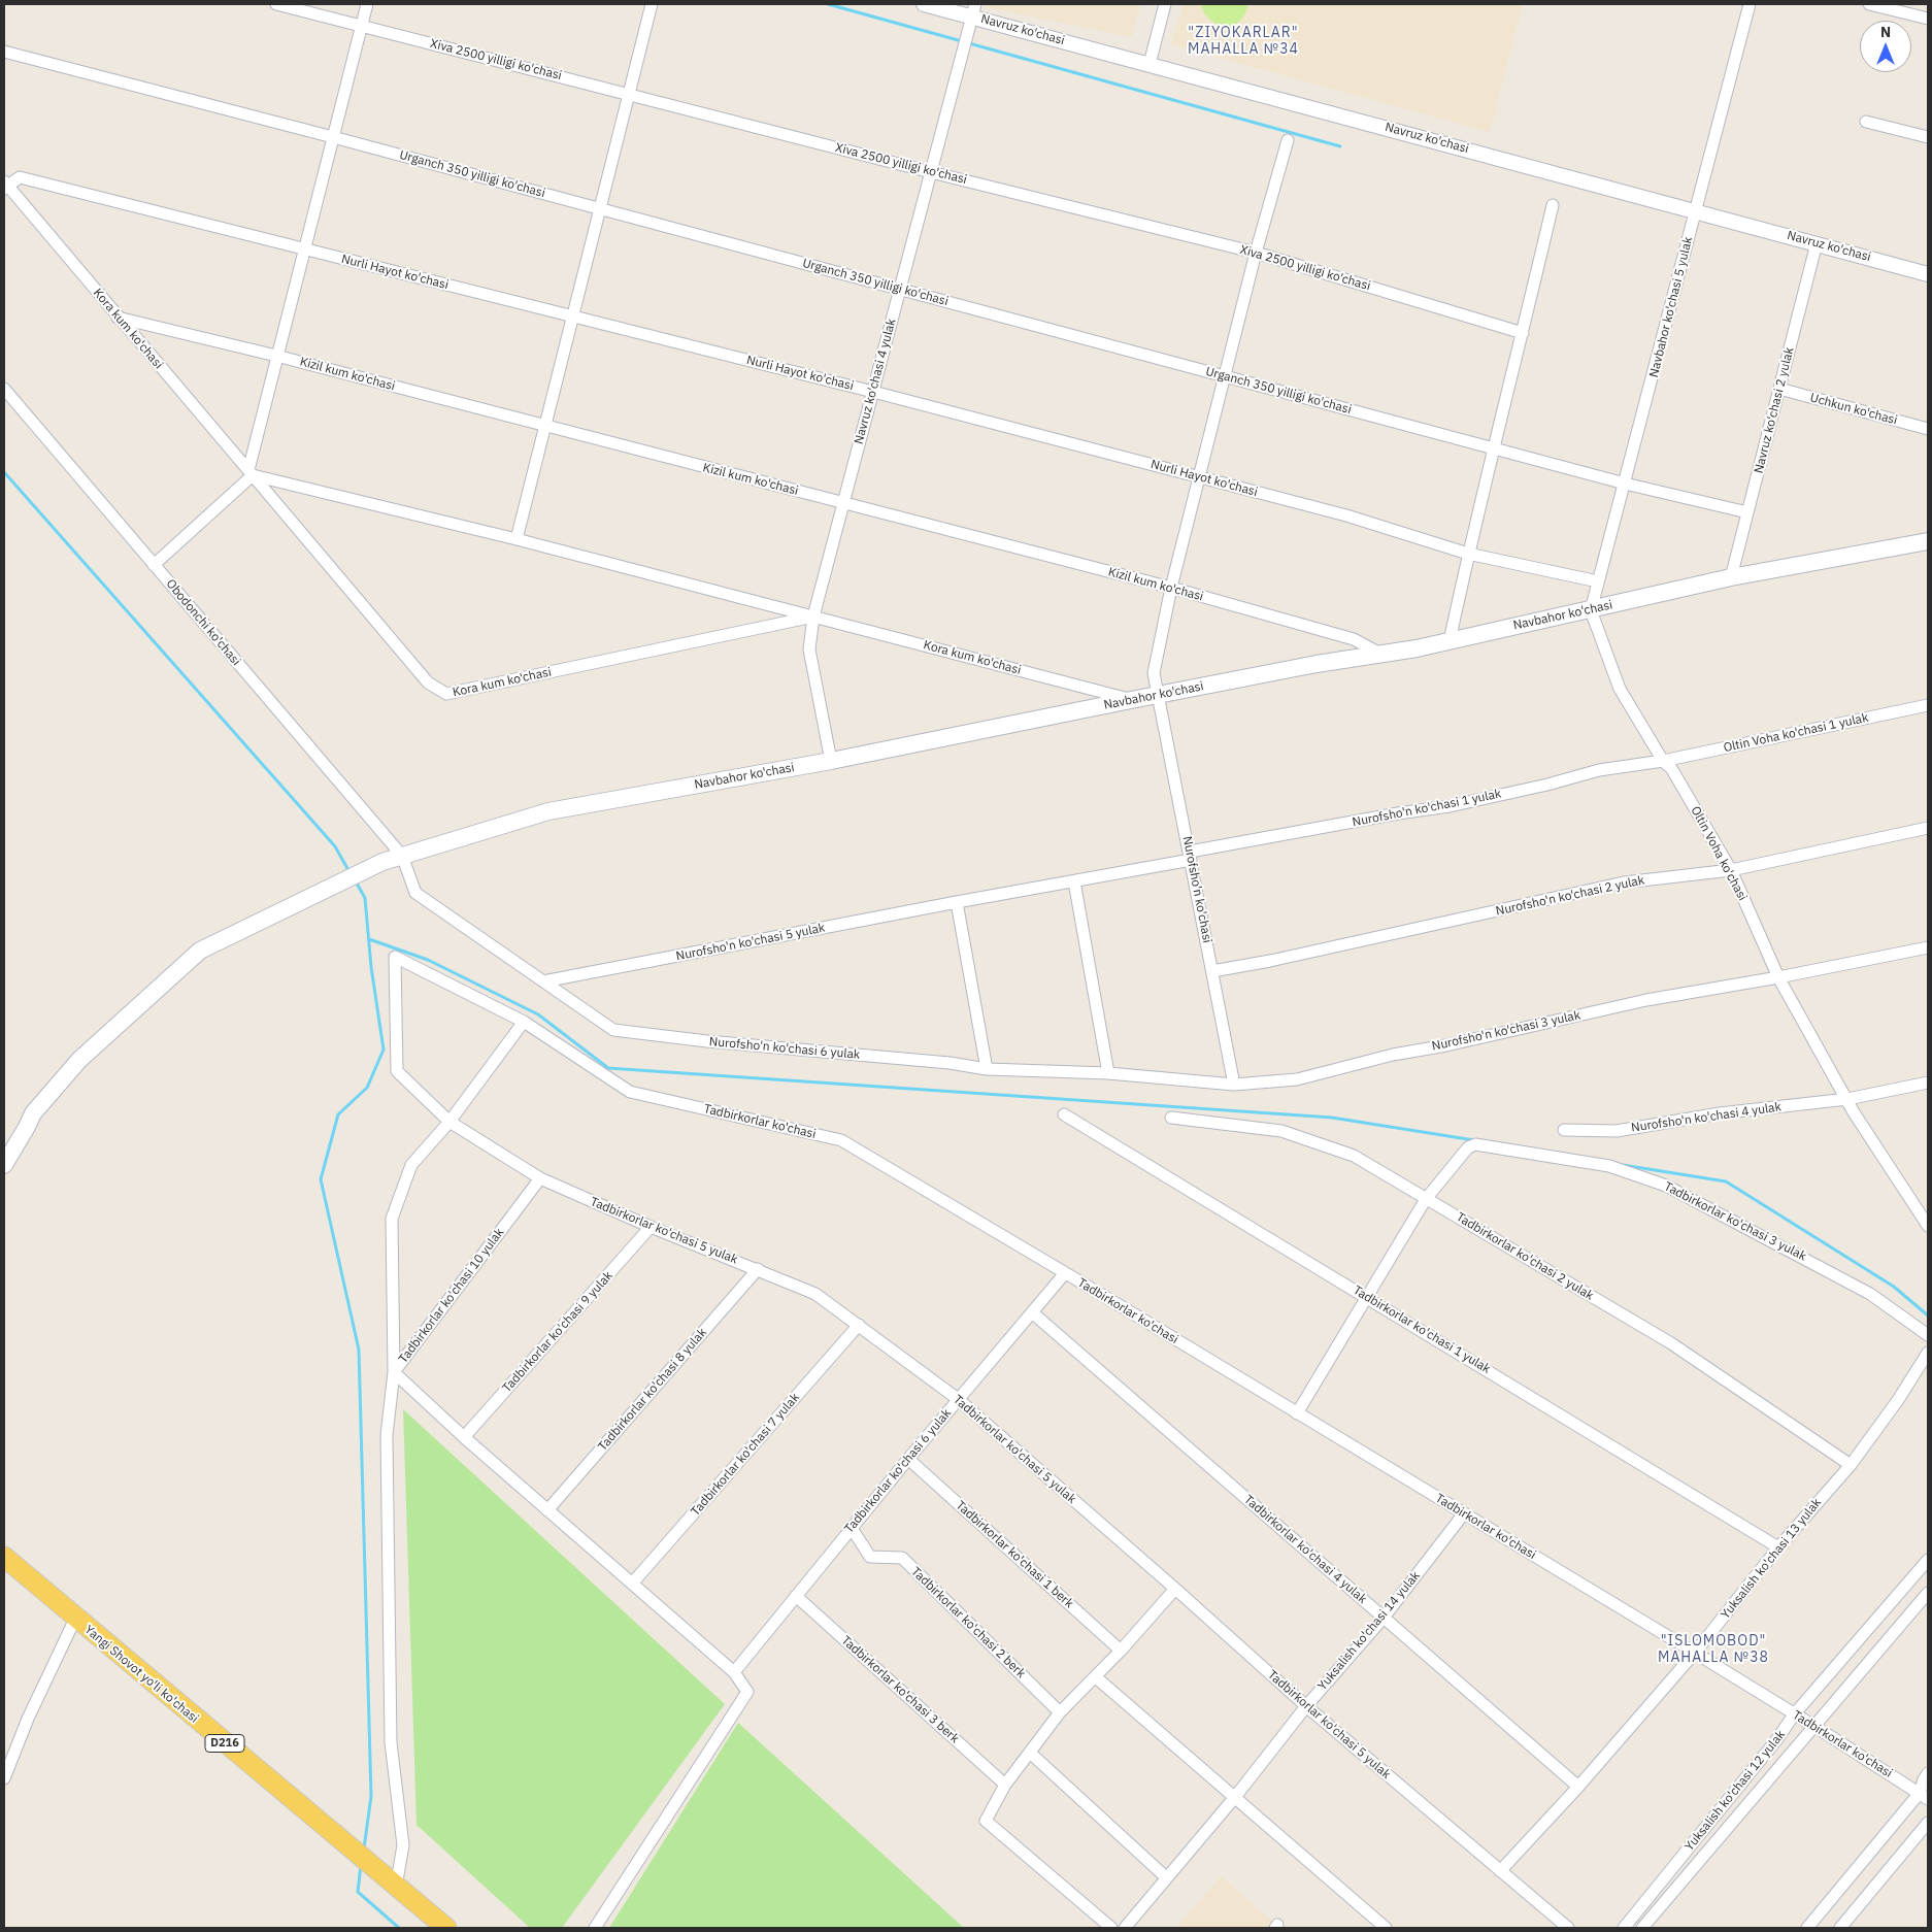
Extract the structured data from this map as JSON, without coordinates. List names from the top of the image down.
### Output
{
  "streets": {
    "main road": ["Navbahor ko'chasi", "Yangi Shovot yo'li ko'chasi", "D216"],
    "street": [
      "Navruz ko'chasi",
      "Xiva 2500 yilligi ko'chasi",
      "Urganch 350 yilligi ko'chasi",
      "Nurli Hayot ko'chasi",
      "Navbahor ko'chasi 5 yulak",
      "Kora kum ko'chasi",
      "Kizil kum ko'chasi",
      "Navruz ko'chasi 4 yulak",
      "Uchkun ko'chasi",
      "Navruz ko'chasi 2 yulak",
      "Obodonchi ko'chasi",
      "Oltin Voha ko'chasi 1 yulak",
      "Nurofsho'n ko'chasi 1 yulak",
      "Oltin Voha ko'chasi",
      "Nurofsho'n ko'chasi",
      "Nurofsho'n ko'chasi 2 yulak",
      "Nurofsho'n ko'chasi 5 yulak",
      "Nurofsho'n ko'chasi 3 yulak",
      "Nurofsho'n ko'chasi 6 yulak",
      "Nurofsho'n ko'chasi 4 yulak",
      "Tadbirkorlar ko'chasi",
      "Tadbirkorlar ko'chasi 3 yulak",
      "Tadbirkorlar ko'chasi 5 yulak",
      "Tadbirkorlar ko'chasi 2 yulak",
      "Tadbirkorlar ko'chasi 10 yulak",
      "Tadbirkorlar ko'chasi 1 yulak",
      "Tadbirkorlar ko'chasi 9 yulak",
      "Tadbirkorlar ko'chasi 8 yulak",
      "Tadbirkorlar ko'chasi 7 yulak",
      "Tadbirkorlar ko'chasi 6 yulak",
      "Tadbirkorlar ko'chasi 4 yulak",
      "Tadbirkorlar ko'chasi 1 berk",
      "Yuksalish ko'chasi 13 yulak",
      "Tadbirkorlar ko'chasi 2 berk",
      "Yuksalish ko'chasi 14 yulak",
      "Tadbirkorlar ko'chasi 3 berk",
      "Yuksalish ko'chasi 12 yulak"
    ]
  },
  "crossings": [
    ["Navruz ko'chasi", "Navbahor ko'chasi 5 yulak"],
    ["Navruz ko'chasi", "Navruz ko'chasi 4 yulak"],
    ["Navruz ko'chasi", "Navruz ko'chasi 2 yulak"],
    ["Xiva 2500 yilligi ko'chasi", "Navruz ko'chasi 4 yulak"],
    ["Xiva 2500 yilligi ko'chasi", "Nurofsho'n ko'chasi"],
    ["Urganch 350 yilligi ko'chasi", "Navbahor ko'chasi 5 yulak"],
    ["Urganch 350 yilligi ko'chasi", "Navruz ko'chasi 4 yulak"],
    ["Urganch 350 yilligi ko'chasi", "Navruz ko'chasi 2 yulak"],
    ["Urganch 350 yilligi ko'chasi", "Nurofsho'n ko'chasi"],
    ["Nurli Hayot ko'chasi", "Navbahor ko'chasi 5 yulak"],
    ["Nurli Hayot ko'chasi", "Kora kum ko'chasi"],
    ["Nurli Hayot ko'chasi", "Navruz ko'chasi 4 yulak"],
    ["Nurli Hayot ko'chasi", "Nurofsho'n ko'chasi"],
    ["Navbahor ko'chasi 5 yulak", "Navbahor ko'chasi"],
    ["Navbahor ko'chasi 5 yulak", "Oltin Voha ko'chasi"],
    ["Kora kum ko'chasi", "Kizil kum ko'chasi"],
    ["Kora kum ko'chasi", "Navruz ko'chasi 4 yulak"],
    ["Kora kum ko'chasi", "Navbahor ko'chasi"],
    ["Kizil kum ko'chasi", "Navruz ko'chasi 4 yulak"],
    ["Kizil kum ko'chasi", "Navbahor ko'chasi"],
    ["Kizil kum ko'chasi", "Nurofsho'n ko'chasi"],
    ["Navruz ko'chasi 4 yulak", "Navbahor ko'chasi"],
    ["Uchkun ko'chasi", "Navruz ko'chasi 2 yulak"],
    ["Navruz ko'chasi 2 yulak", "Navbahor ko'chasi"],
    ["Navbahor ko'chasi", "Obodonchi ko'chasi"],
    ["Navbahor ko'chasi", "Oltin Voha ko'chasi"],
    ["Navbahor ko'chasi", "Nurofsho'n ko'chasi"],
    ["Navbahor ko'chasi", "Nurofsho'n ko'chasi 6 yulak"],
    ["Obodonchi ko'chasi", "Nurofsho'n ko'chasi 6 yulak"],
    ["Oltin Voha ko'chasi 1 yulak", "Nurofsho'n ko'chasi 1 yulak"],
    ["Oltin Voha ko'chasi 1 yulak", "Oltin Voha ko'chasi"],
    ["Nurofsho'n ko'chasi 1 yulak", "Oltin Voha ko'chasi"],
    ["Nurofsho'n ko'chasi 1 yulak", "Nurofsho'n ko'chasi"],
    ["Nurofsho'n ko'chasi 1 yulak", "Nurofsho'n ko'chasi 5 yulak"],
    ["Oltin Voha ko'chasi", "Nurofsho'n ko'chasi 2 yulak"],
    ["Oltin Voha ko'chasi", "Nurofsho'n ko'chasi 3 yulak"],
    ["Oltin Voha ko'chasi", "Nurofsho'n ko'chasi 4 yulak"],
    ["Nurofsho'n ko'chasi", "Nurofsho'n ko'chasi 2 yulak"],
    ["Nurofsho'n ko'chasi", "Nurofsho'n ko'chasi 5 yulak"],
    ["Nurofsho'n ko'chasi", "Nurofsho'n ko'chasi 3 yulak"],
    ["Nurofsho'n ko'chasi", "Nurofsho'n ko'chasi 6 yulak"],
    ["Nurofsho'n ko'chasi 5 yulak", "Nurofsho'n ko'chasi 6 yulak"],
    ["Nurofsho'n ko'chasi 3 yulak", "Nurofsho'n ko'chasi 6 yulak"],
    ["Tadbirkorlar ko'chasi", "Tadbirkorlar ko'chasi 5 yulak"],
    ["Tadbirkorlar ko'chasi", "Tadbirkorlar ko'chasi 10 yulak"],
    ["Tadbirkorlar ko'chasi", "Tadbirkorlar ko'chasi 6 yulak"],
    ["Tadbirkorlar ko'chasi", "Yuksalish ko'chasi 13 yulak"],
    ["Tadbirkorlar ko'chasi", "Yuksalish ko'chasi 14 yulak"],
    ["Tadbirkorlar ko'chasi", "Yuksalish ko'chasi 12 yulak"],
    ["Tadbirkorlar ko'chasi 3 yulak", "Tadbirkorlar ko'chasi 2 yulak"],
    ["Tadbirkorlar ko'chasi 5 yulak", "Tadbirkorlar ko'chasi 10 yulak"],
    ["Tadbirkorlar ko'chasi 5 yulak", "Tadbirkorlar ko'chasi 9 yulak"],
    ["Tadbirkorlar ko'chasi 5 yulak", "Tadbirkorlar ko'chasi 8 yulak"],
    ["Tadbirkorlar ko'chasi 5 yulak", "Tadbirkorlar ko'chasi 7 yulak"],
    ["Tadbirkorlar ko'chasi 5 yulak", "Tadbirkorlar ko'chasi 6 yulak"],
    ["Tadbirkorlar ko'chasi 5 yulak", "Yuksalish ko'chasi 13 yulak"],
    ["Tadbirkorlar ko'chasi 5 yulak", "Yuksalish ko'chasi 14 yulak"],
    ["Tadbirkorlar ko'chasi 2 yulak", "Yuksalish ko'chasi 13 yulak"],
    ["Tadbirkorlar ko'chasi 1 yulak", "Yuksalish ko'chasi 13 yulak"],
    ["Tadbirkorlar ko'chasi 6 yulak", "Tadbirkorlar ko'chasi 4 yulak"],
    ["Tadbirkorlar ko'chasi 6 yulak", "Tadbirkorlar ko'chasi 1 berk"],
    ["Tadbirkorlar ko'chasi 6 yulak", "Tadbirkorlar ko'chasi 2 berk"],
    ["Tadbirkorlar ko'chasi 6 yulak", "Tadbirkorlar ko'chasi 3 berk"],
    ["Tadbirkorlar ko'chasi 4 yulak", "Yuksalish ko'chasi 13 yulak"],
    ["Tadbirkorlar ko'chasi 4 yulak", "Yuksalish ko'chasi 14 yulak"]
  ],
  "districts": ["\"ZIYOKARLAR\" MAHALLA №34", "\"ISLOMOBOD\" MAHALLA №38"],
  "north": "top"
}
